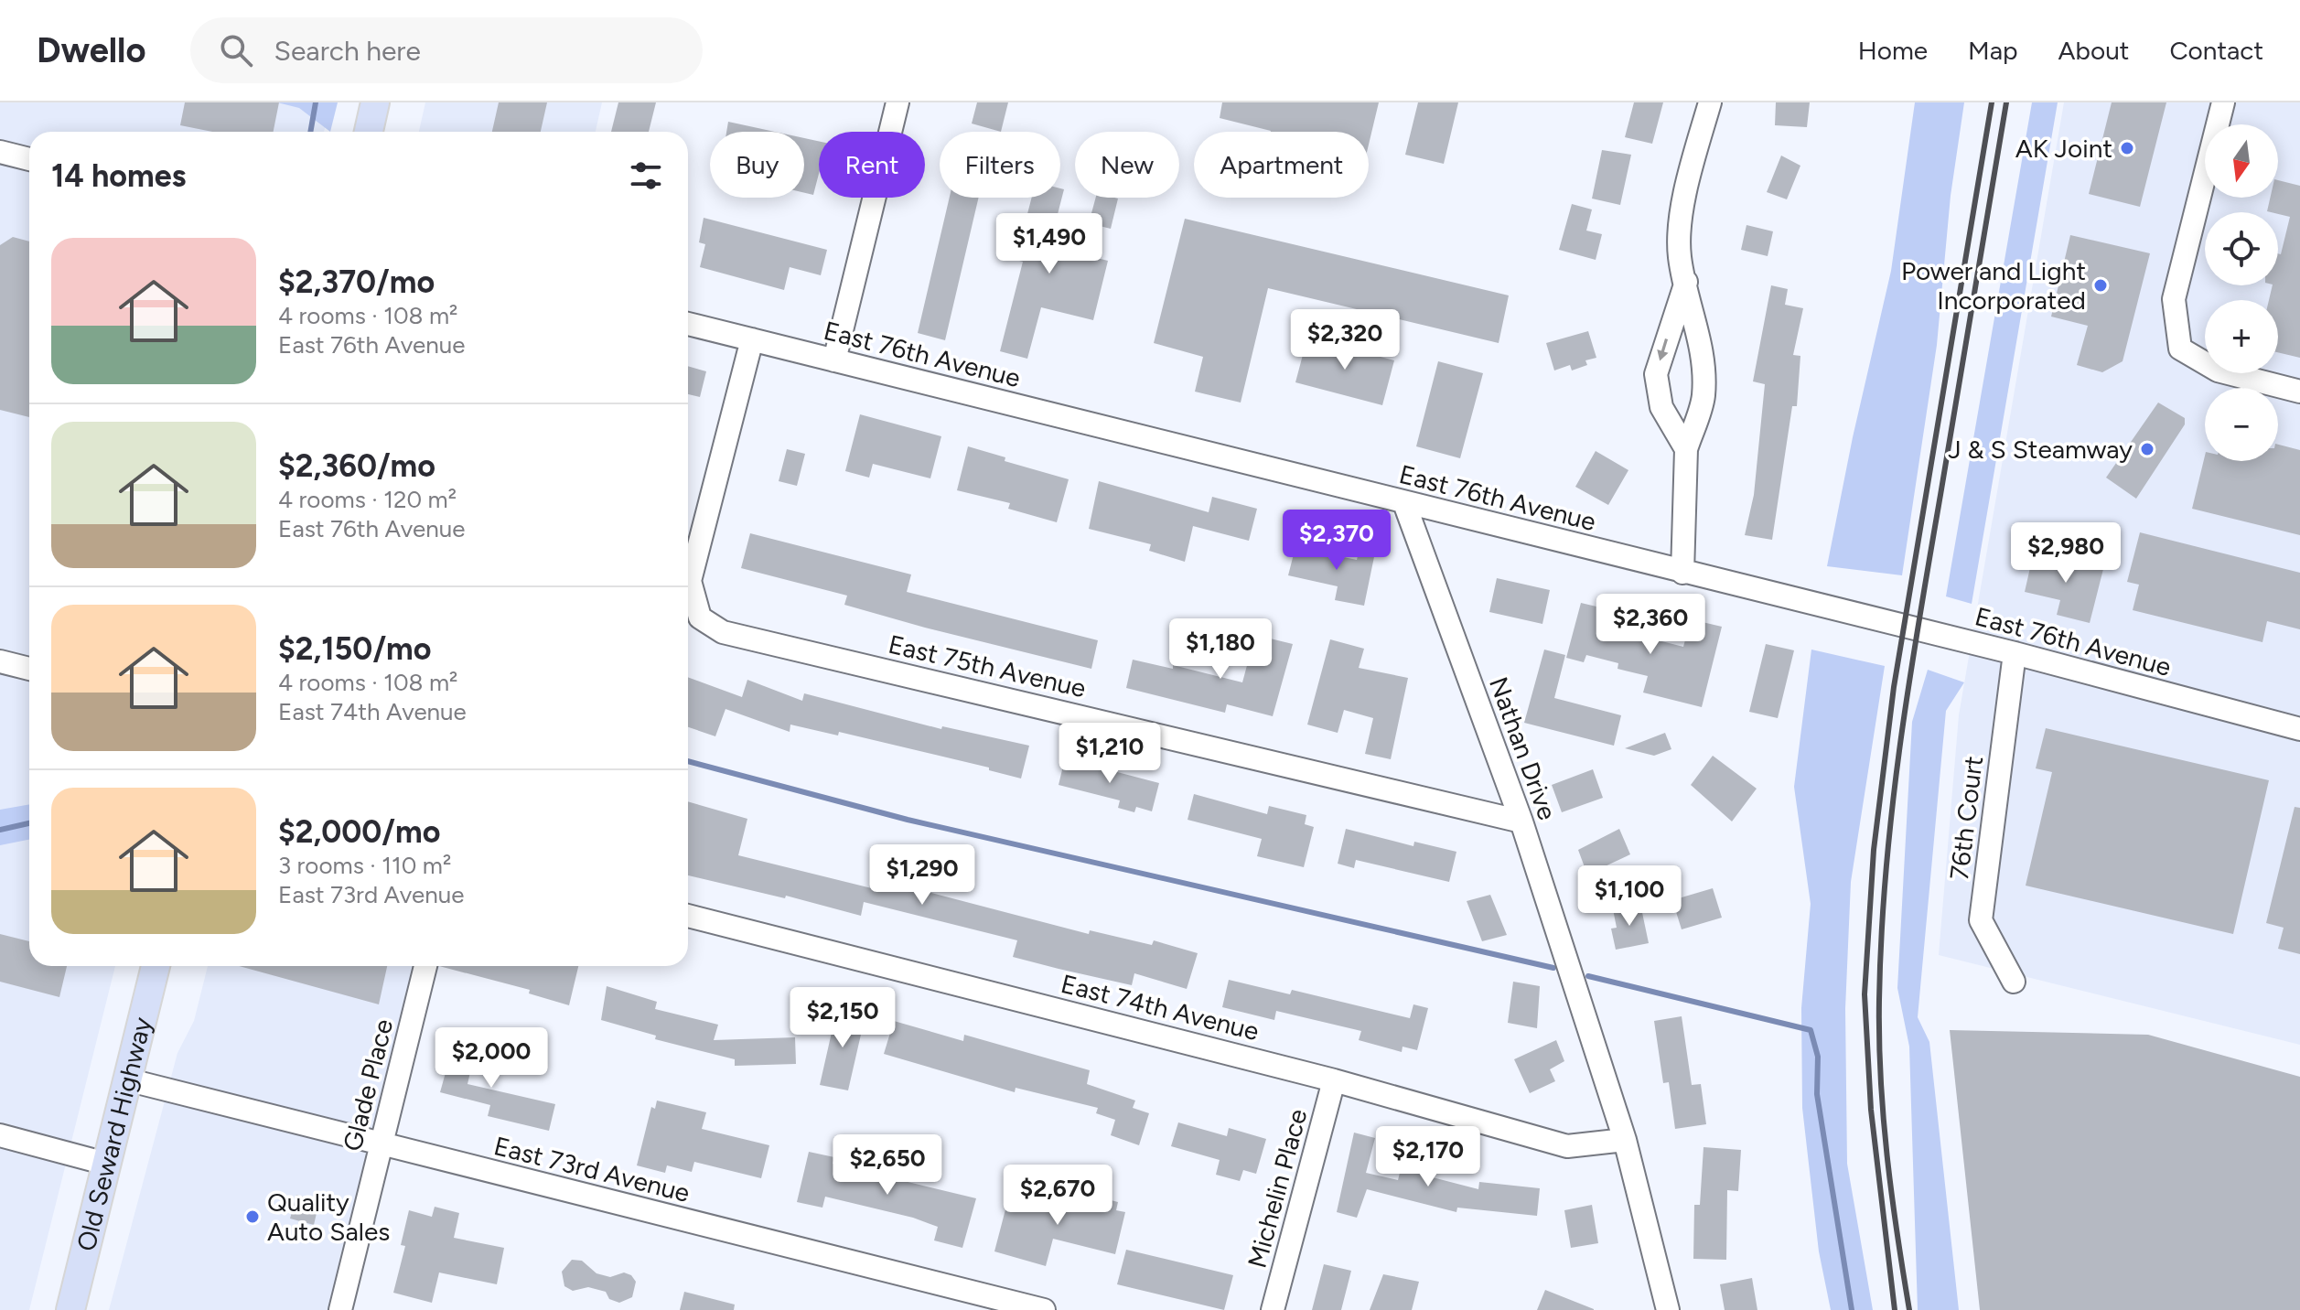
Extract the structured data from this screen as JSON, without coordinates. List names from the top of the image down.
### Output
{
  "streets": {
    "main road": ["Old Seward Highway"],
    "street": [
      "East 76th Avenue",
      "East 75th Avenue",
      "Nathan Drive",
      "76th Court",
      "East 74th Avenue",
      "Glade Place",
      "East 73rd Avenue",
      "Michelin Place"
    ]
  },
  "crossings": [
    ["East 76th Avenue", "East 75th Avenue"],
    ["East 76th Avenue", "Nathan Drive"],
    ["East 76th Avenue", "76th Court"],
    ["East 75th Avenue", "Nathan Drive"],
    ["Nathan Drive", "East 74th Avenue"],
    ["East 74th Avenue", "Michelin Place"],
    ["Glade Place", "East 73rd Avenue"],
    ["Old Seward Highway", "East 73rd Avenue"]
  ],
  "places": [
    "AK Joint",
    "Power and Light Incorporated",
    "J & S Steamway",
    "Quality Auto Sales"
  ],
  "north": "bottom",
  "page": {
    "header": "Dwello",
    "search": "Search here",
    "nav": [
      "Home",
      "Map",
      "About",
      "Contact"
    ],
    "map_buttons": ["+", "−"],
    "chip": [
      "Buy",
      "Rent",
      "Filters",
      "New",
      "Apartment"
    ],
    "heading": "14 homes",
    "price": [
      "$1,490",
      "$2,320",
      "$2,370",
      "$2,980",
      "$2,360",
      "$1,180",
      "$1,210",
      "$1,290",
      "$1,100",
      "$2,150",
      "$2,000",
      "$2,170",
      "$2,650",
      "$2,670"
    ],
    "list": [
      {
        "name": "$2,370/mo",
        "note": "4 rooms · 108 m² · East 76th Avenue"
      },
      {
        "name": "$2,360/mo",
        "note": "4 rooms · 120 m² · East 76th Avenue"
      },
      {
        "name": "$2,150/mo",
        "note": "4 rooms · 108 m² · East 74th Avenue"
      },
      {
        "name": "$2,000/mo",
        "note": "3 rooms · 110 m² · East 73rd Avenue"
      }
    ]
  }
}
